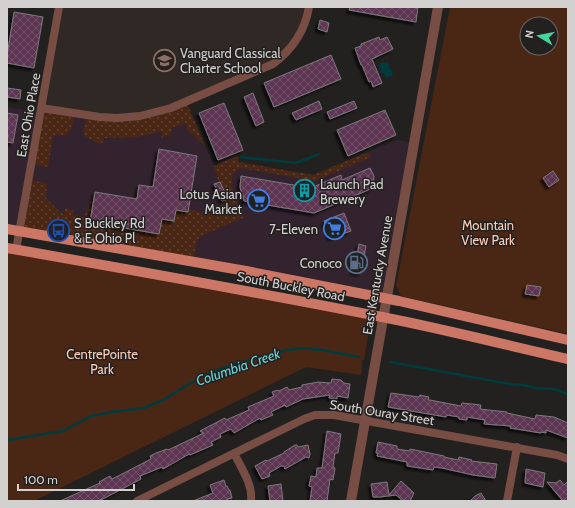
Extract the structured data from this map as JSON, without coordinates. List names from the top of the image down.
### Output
{
  "streets": {
    "main road": ["South Buckley Road"],
    "street": ["East Ohio Place", "East Kentucky Avenue", "South Ouray Street"]
  },
  "crossings": [
    ["East Ohio Place", "South Buckley Road"],
    ["East Kentucky Avenue", "South Buckley Road"],
    ["East Kentucky Avenue", "South Ouray Street"]
  ],
  "water": ["Columbia Creek"],
  "parks": ["Mountain View Park", "CentrePointe Park"],
  "places": {
    "school or university": ["Vanguard Classical Charter School"],
    "building": ["Launch Pad Brewery"],
    "supermarket": ["Lotus Asian Market", "7-Eleven"],
    "bus stop": ["S Buckley Rd & E Ohio Pl"],
    "fuel station": ["Conoco"]
  },
  "scale_bar": "100 m",
  "north": "left"
}
